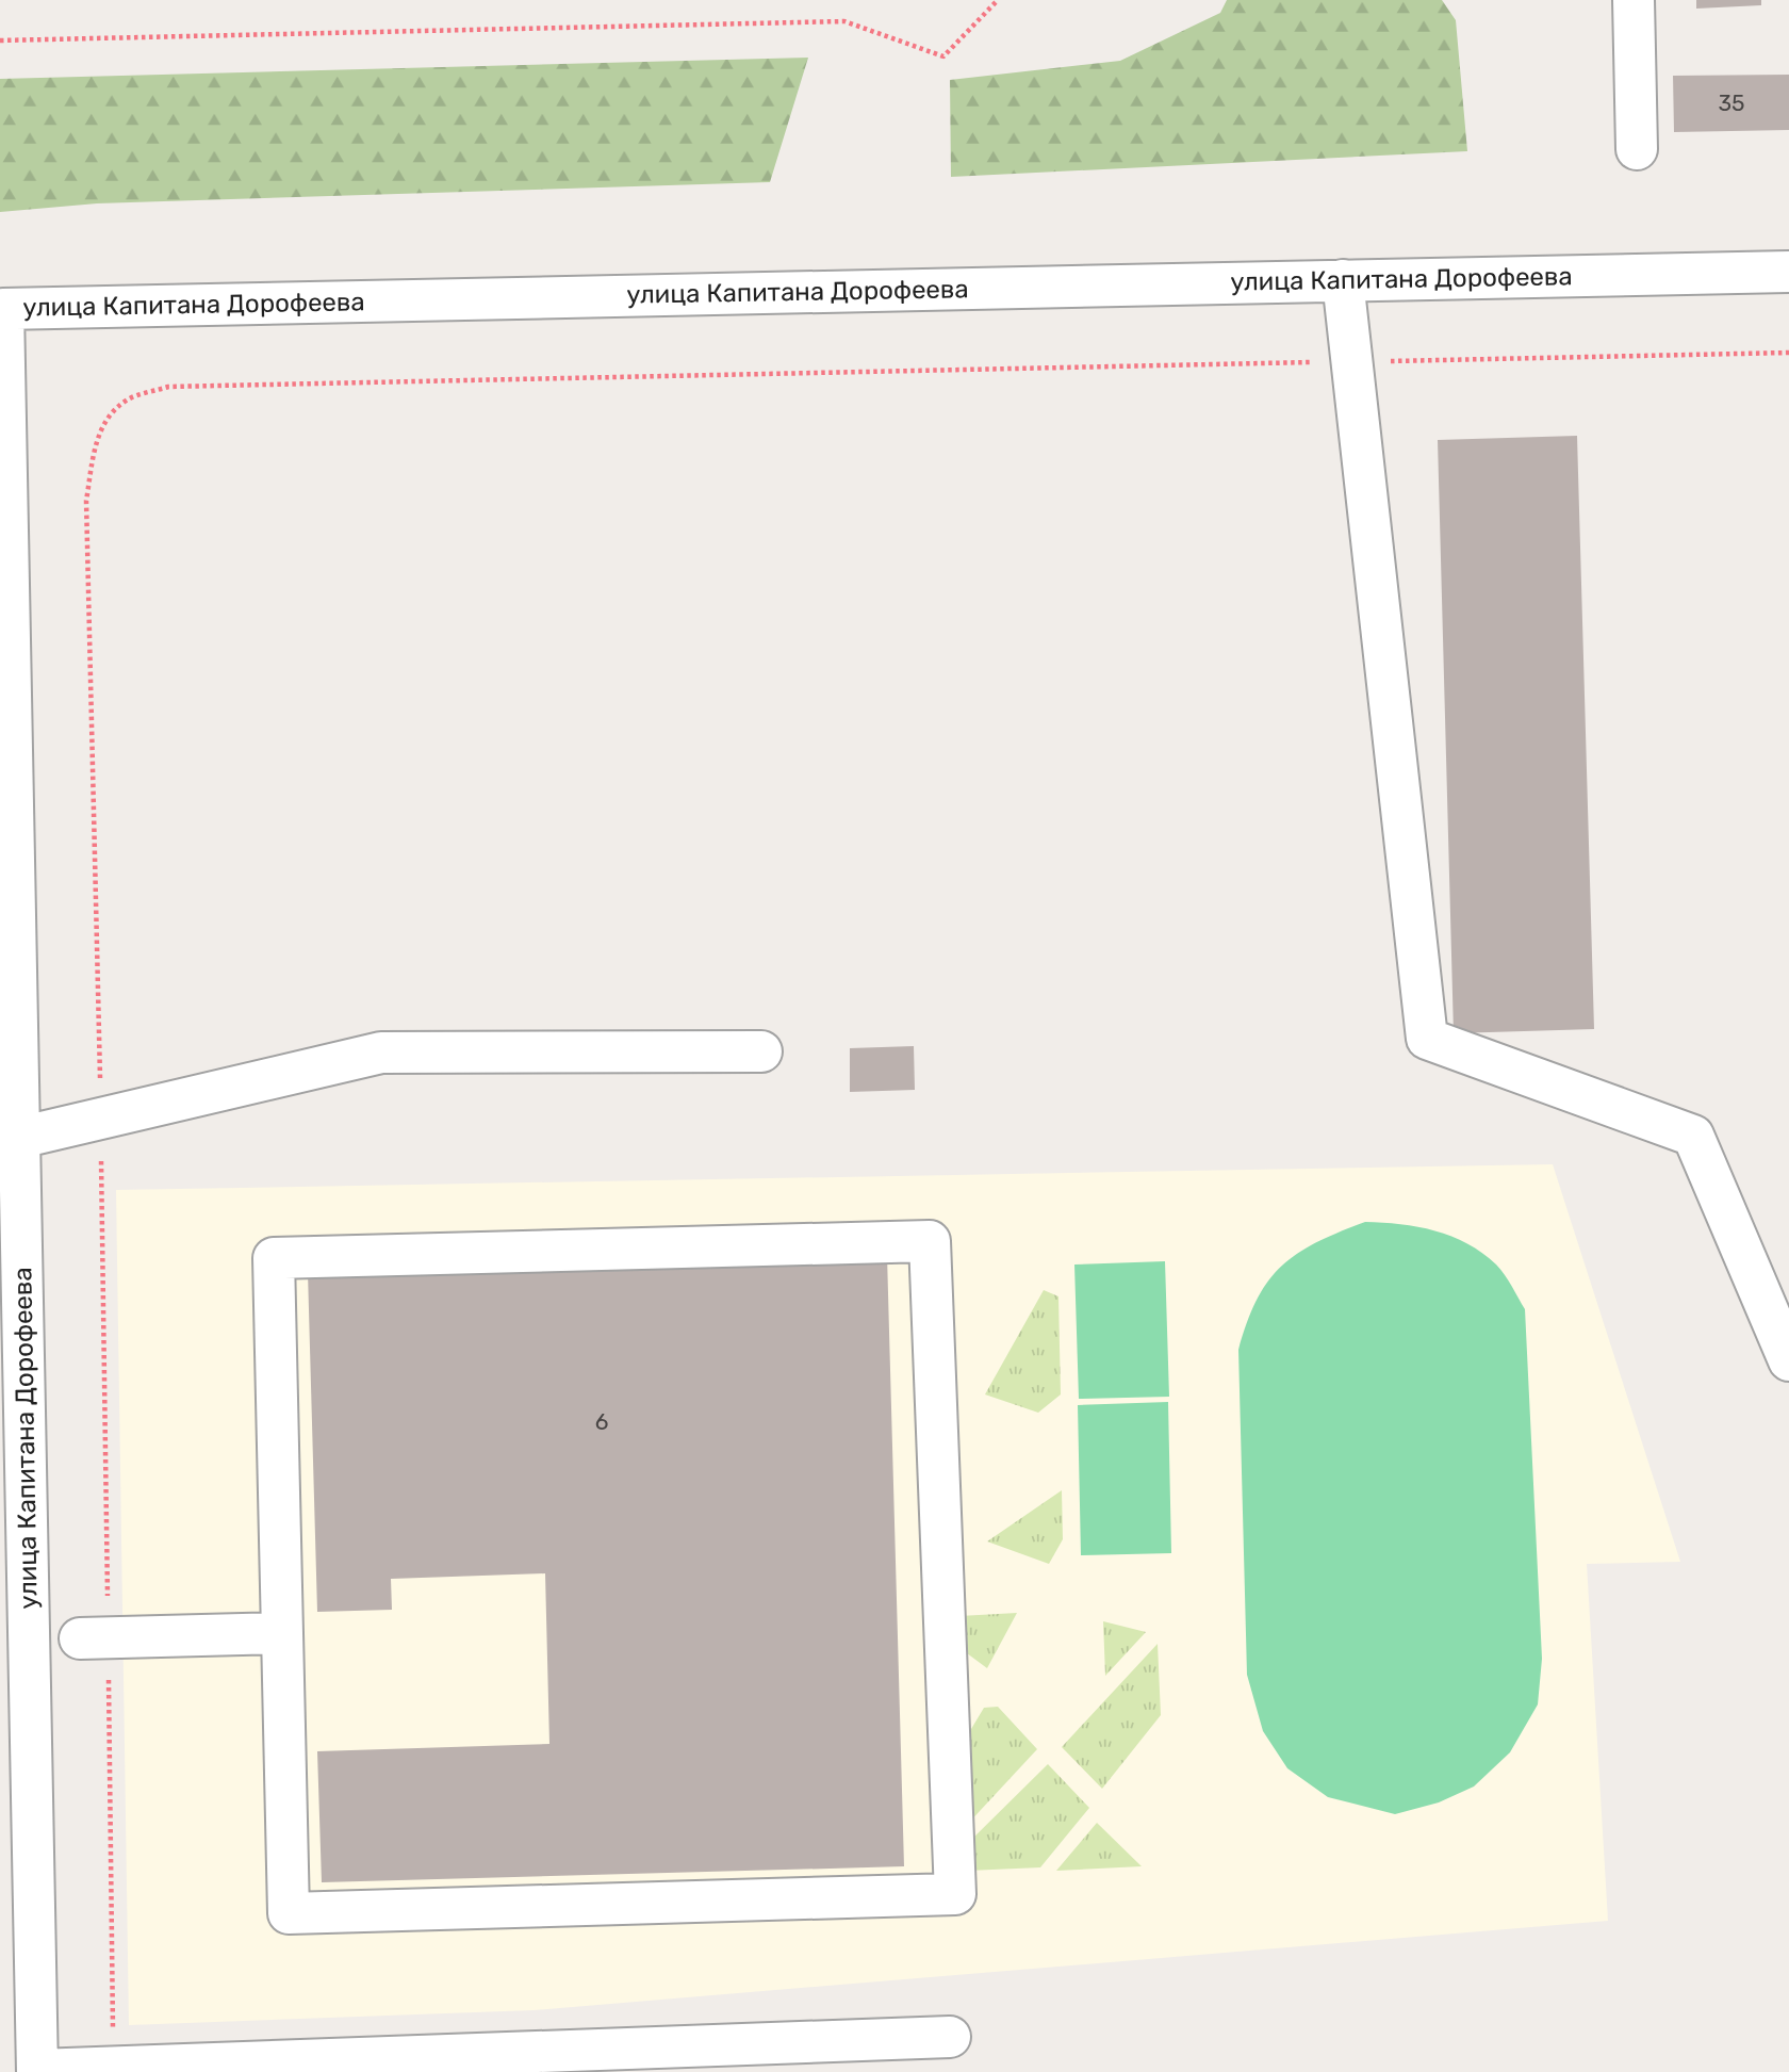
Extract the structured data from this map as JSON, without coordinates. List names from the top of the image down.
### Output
{
  "streets": {
    "street": ["улица Капитана Дорофеева"]
  },
  "house_numbers": ["35", "6"]
}
